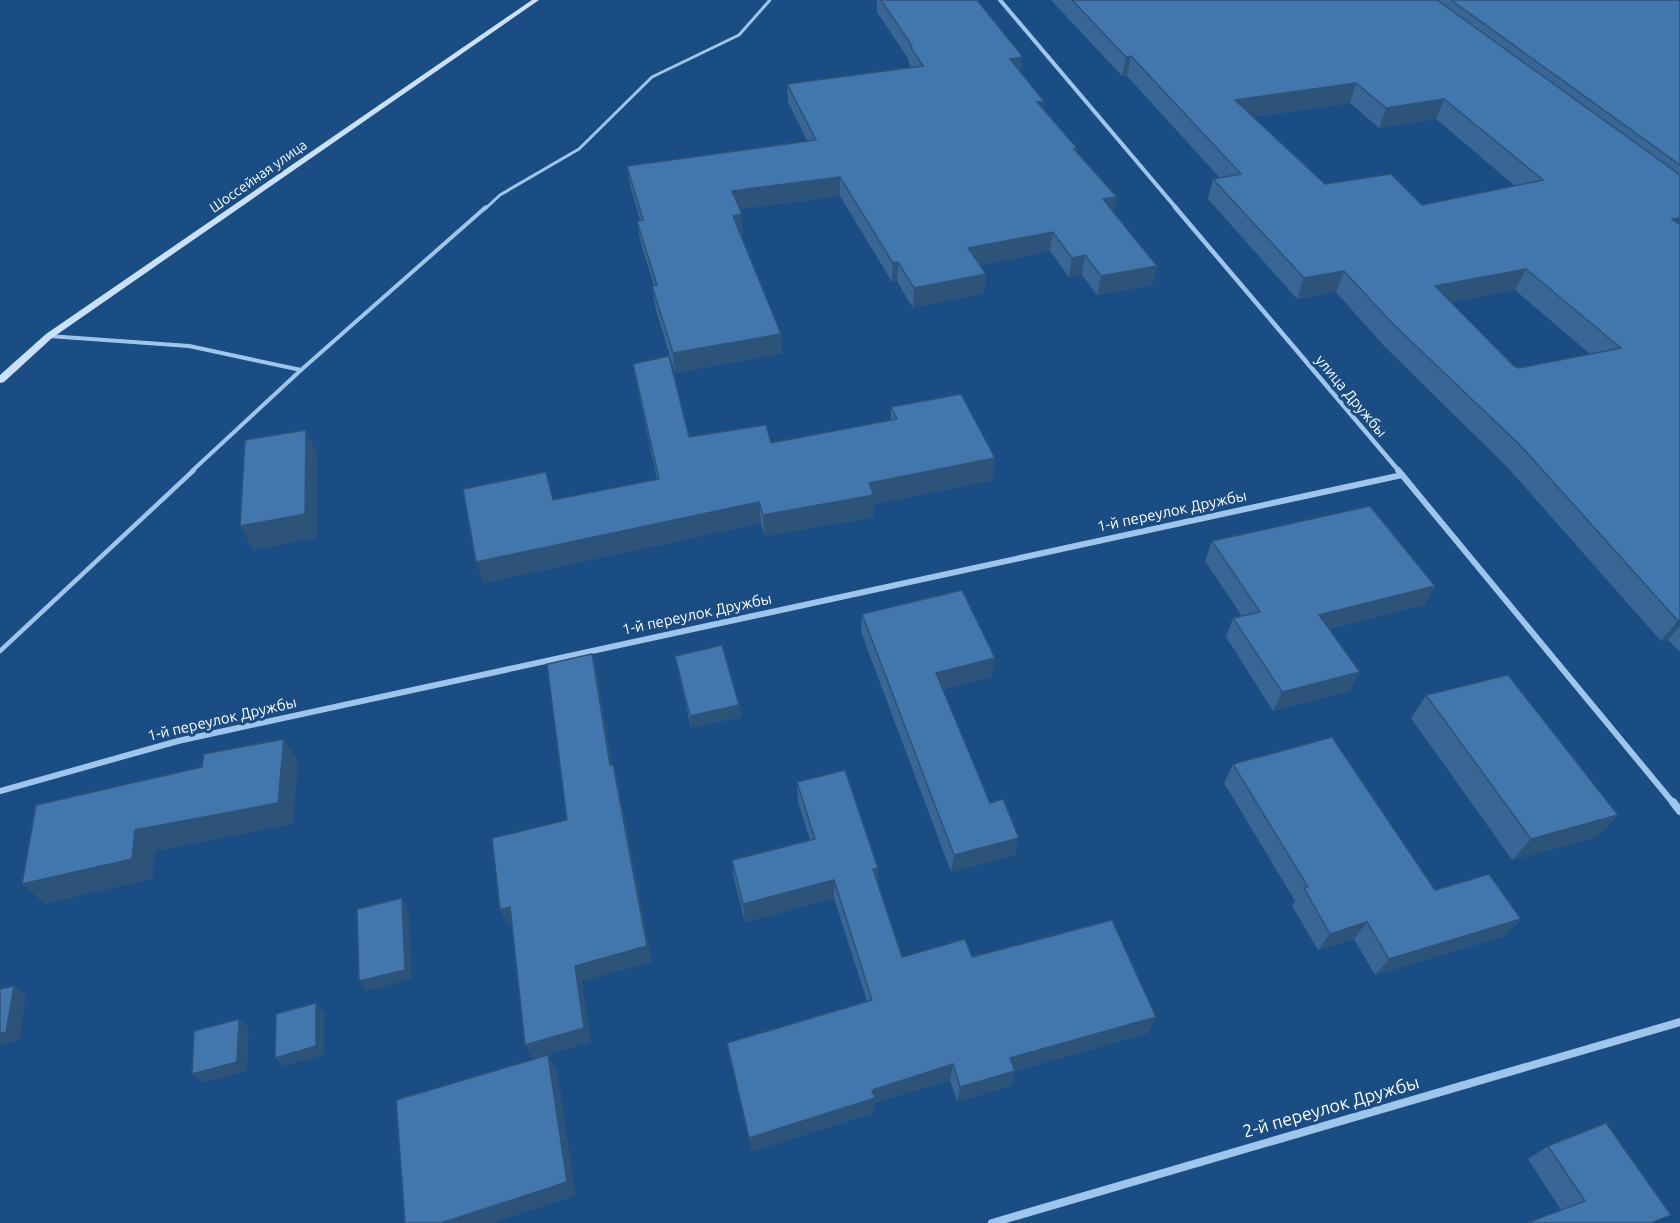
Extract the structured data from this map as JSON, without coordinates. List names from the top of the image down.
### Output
{
  "streets": {
    "main road": ["Шоссейная улица"],
    "street": ["улица Дружбы", "1-й переулок Дружбы", "2-й переулок Дружбы"]
  },
  "crossings": [
    ["улица Дружбы", "1-й переулок Дружбы"]
  ]
}
